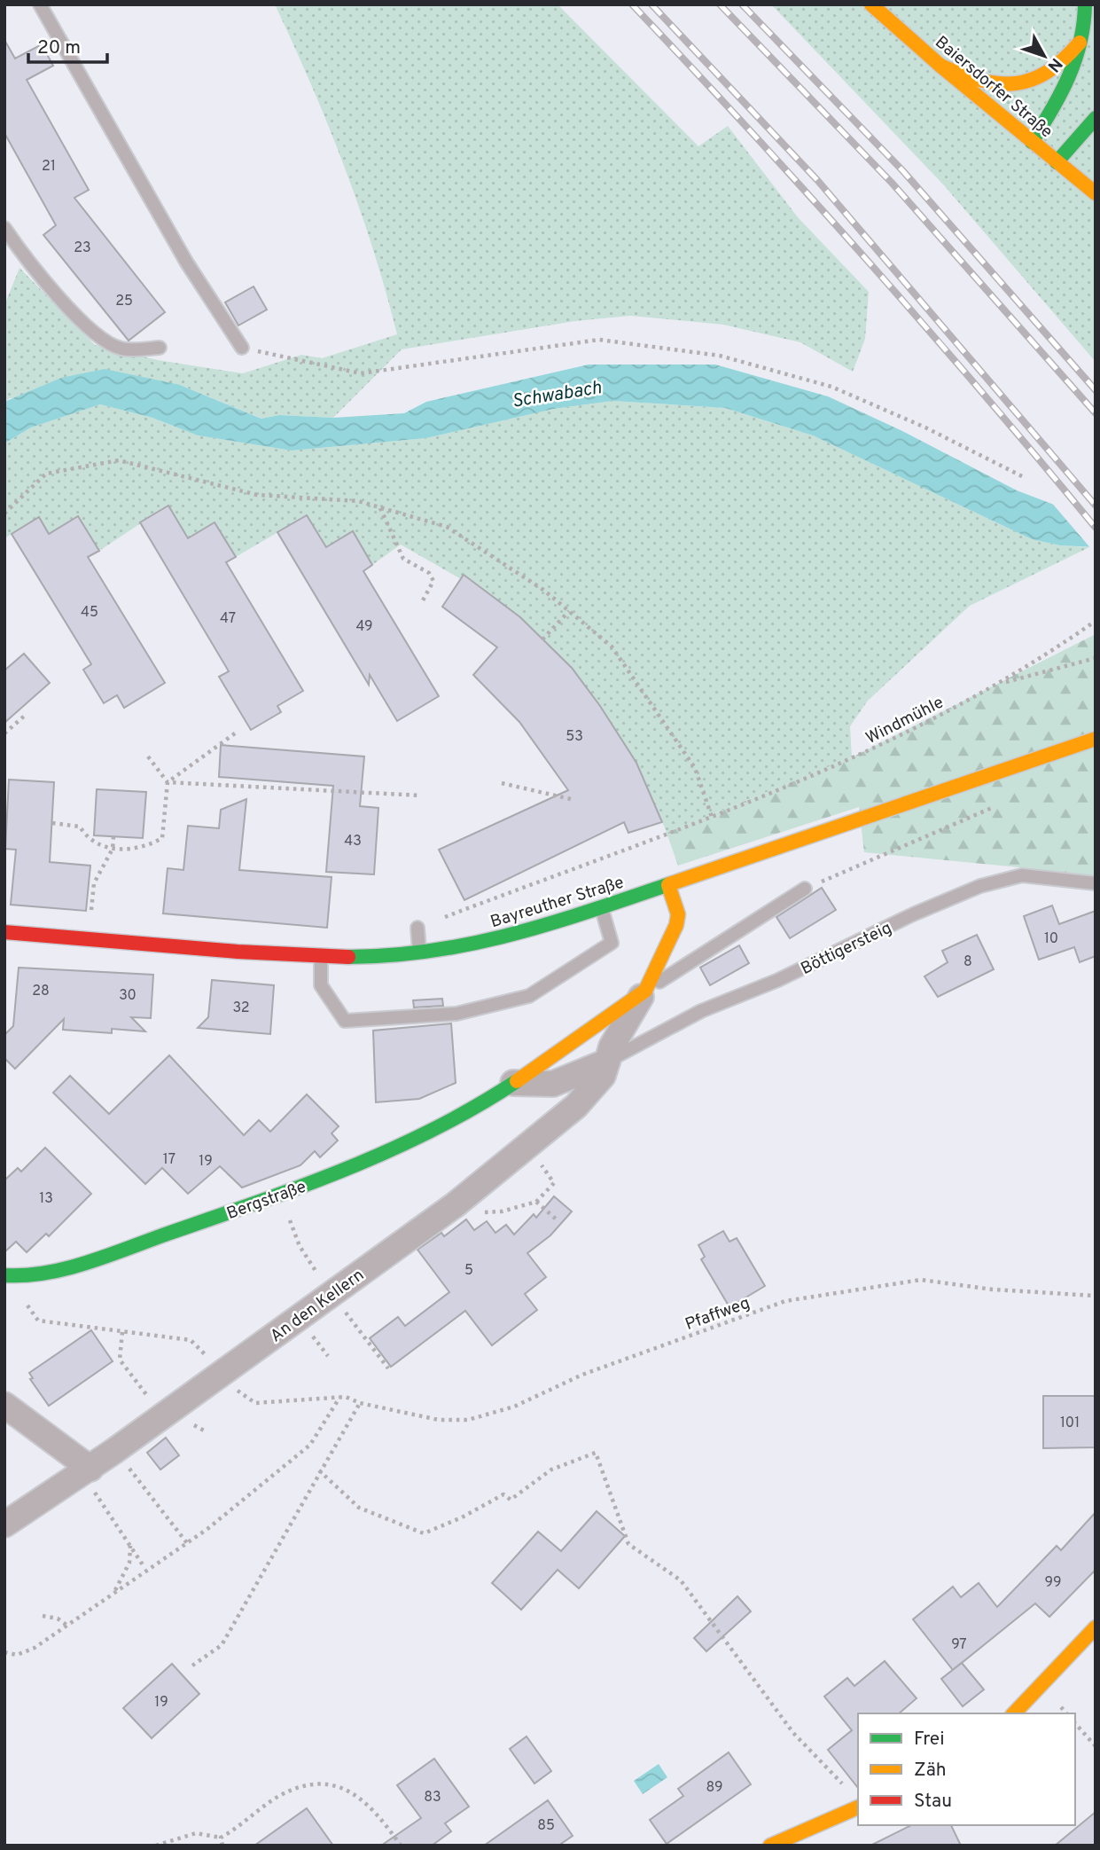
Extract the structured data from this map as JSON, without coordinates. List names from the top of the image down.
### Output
{
  "streets": {
    "main road": ["Baiersdorfer Straße", "Bayreuther Straße", "Bergstraße"],
    "street": ["Böttigersteig", "An den Kellern"],
    "path": ["Windmühle", "Pfaffweg"]
  },
  "crossings": [
    ["Böttigersteig", "Bergstraße"],
    ["Böttigersteig", "An den Kellern"]
  ],
  "water": ["Schwabach"],
  "house_numbers": [
    "21",
    "23",
    "25",
    "45",
    "47",
    "49",
    "53",
    "43",
    "10",
    "8",
    "28",
    "30",
    "32",
    "17",
    "19",
    "13",
    "5",
    "101",
    "99",
    "97",
    "19",
    "89",
    "83",
    "85"
  ],
  "legend": ["Frei", "Zäh", "Stau"],
  "scale_bar": "20 m",
  "north": "bottom right"
}
